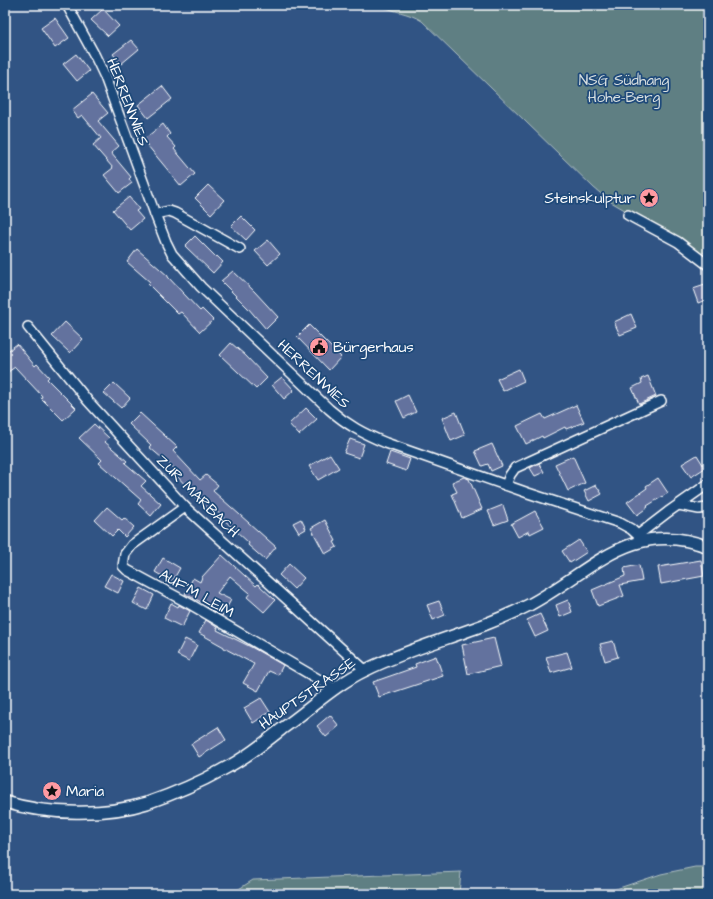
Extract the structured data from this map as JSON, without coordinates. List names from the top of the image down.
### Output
{
  "streets": {
    "street": [
      "HERRENWIES",
      "ZUR MARBACH",
      "AUF'M LEIM",
      "HAUPTSTRASSE"
    ]
  },
  "crossings": [
    ["HERRENWIES", "HAUPTSTRASSE"],
    ["ZUR MARBACH", "AUF'M LEIM"],
    ["ZUR MARBACH", "HAUPTSTRASSE"],
    ["AUF'M LEIM", "HAUPTSTRASSE"]
  ],
  "parks": ["NSG Südhang Hohe-Berg"],
  "places": {
    "place": ["Steinskulptur", "Maria"],
    "public building": ["Bürgerhaus"]
  }
}
